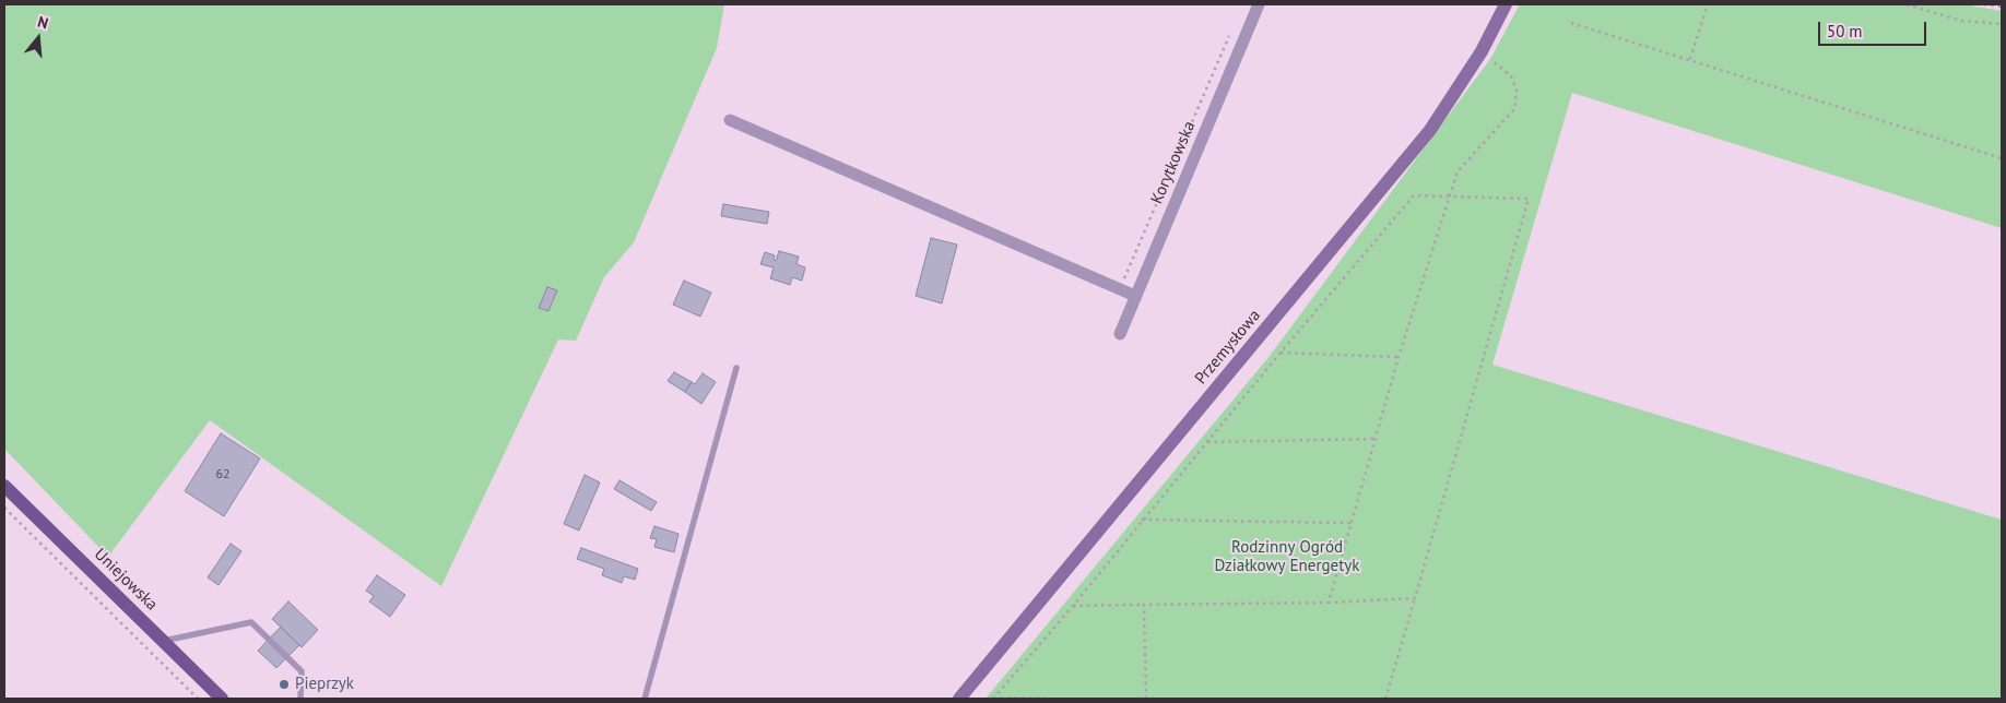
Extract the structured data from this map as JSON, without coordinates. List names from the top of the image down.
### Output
{
  "streets": {
    "main road": ["Przemysłowa", "Uniejowska"],
    "street": ["Korytkowska"]
  },
  "parks": ["Rodzinny Ogród Działkowy Energetyk"],
  "places": ["Pieprzyk"],
  "house_numbers": ["62"],
  "scale_bar": "50 m",
  "north": "top"
}
